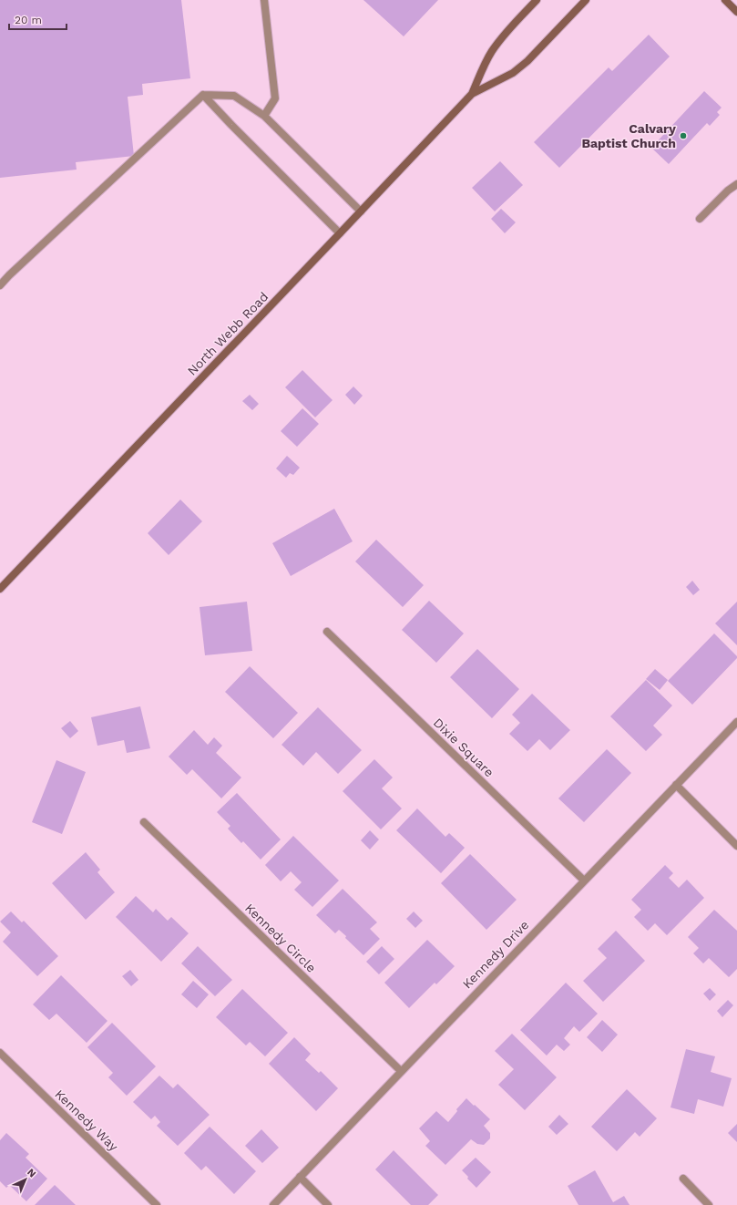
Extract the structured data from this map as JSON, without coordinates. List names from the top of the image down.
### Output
{
  "streets": {
    "main road": ["North Webb Road"],
    "street": [
      "Dixie Square",
      "Kennedy Circle",
      "Kennedy Drive",
      "Kennedy Way"
    ]
  },
  "crossings": [
    ["Dixie Square", "Kennedy Drive"],
    ["Kennedy Circle", "Kennedy Drive"]
  ],
  "places": ["Calvary Baptist Church"],
  "scale_bar": "20 m",
  "north": "top right"
}
